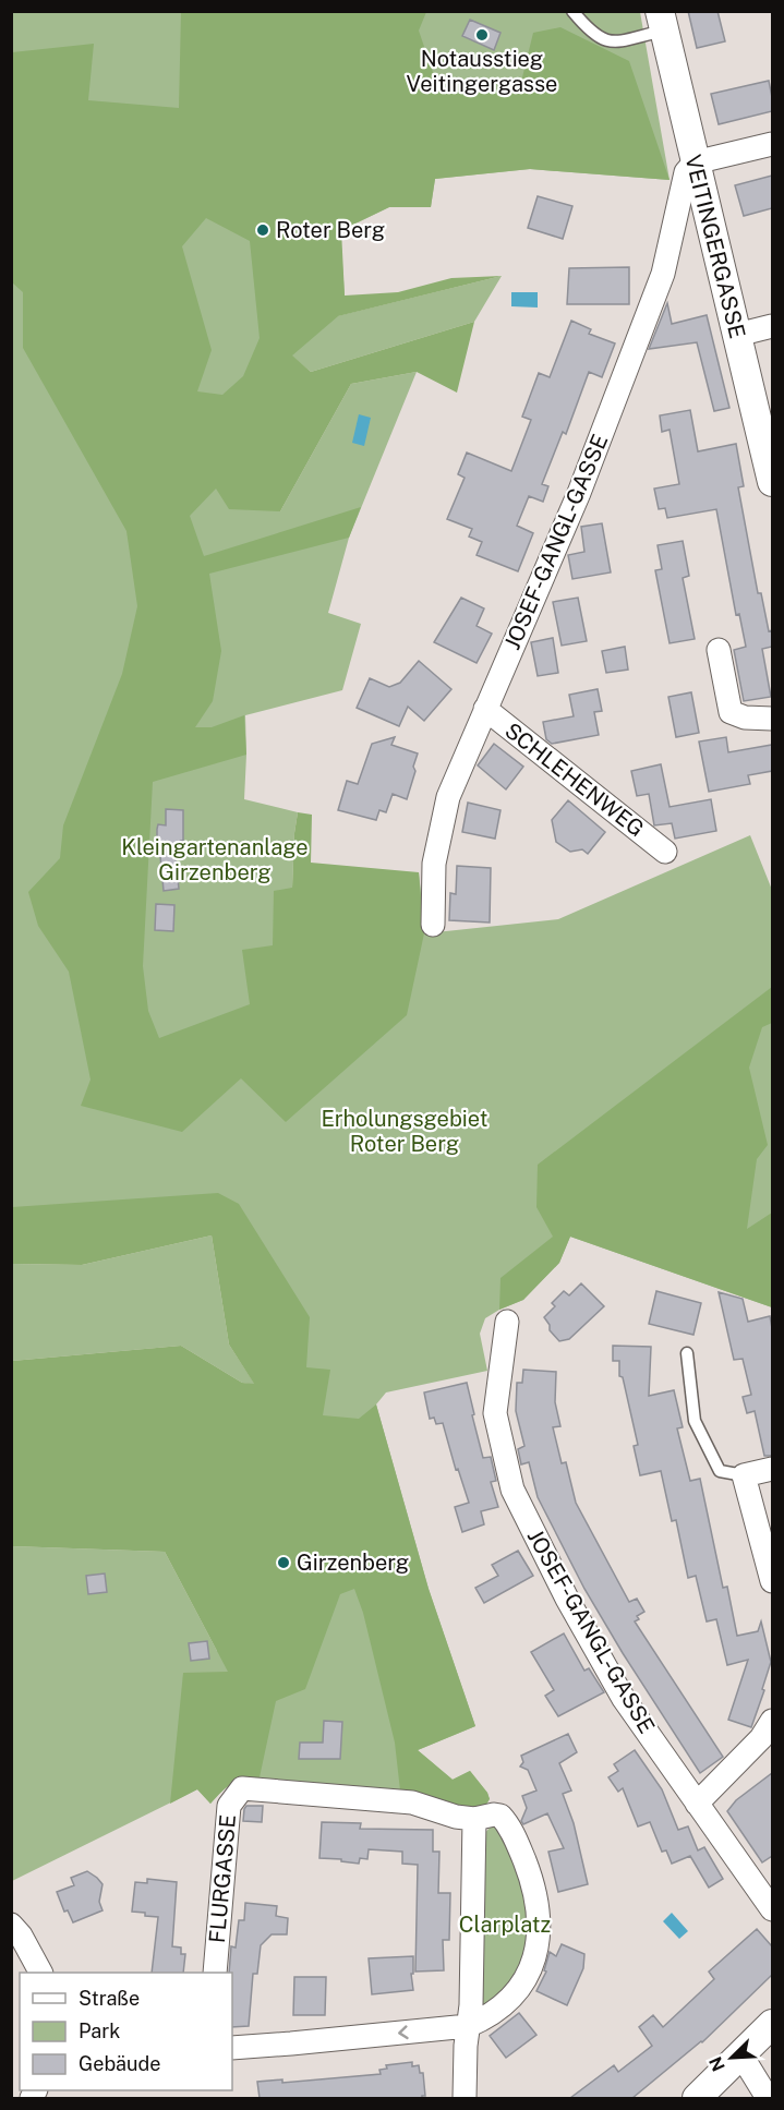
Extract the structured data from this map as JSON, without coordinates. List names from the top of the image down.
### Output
{
  "streets": {
    "street": [
      "VEITINGERGASSE",
      "JOSEF-GANGL-GASSE",
      "SCHLEHENWEG",
      "FLURGASSE"
    ]
  },
  "crossings": [
    ["VEITINGERGASSE", "JOSEF-GANGL-GASSE"],
    ["JOSEF-GANGL-GASSE", "SCHLEHENWEG"]
  ],
  "parks": ["Kleingartenanlage Girzenberg", "Erholungsgebiet Roter Berg", "Clarplatz"],
  "places": ["Notausstieg Veitingergasse", "Roter Berg", "Girzenberg"],
  "legend": ["Straße", "Park", "Gebäude"],
  "north": "bottom left"
}
